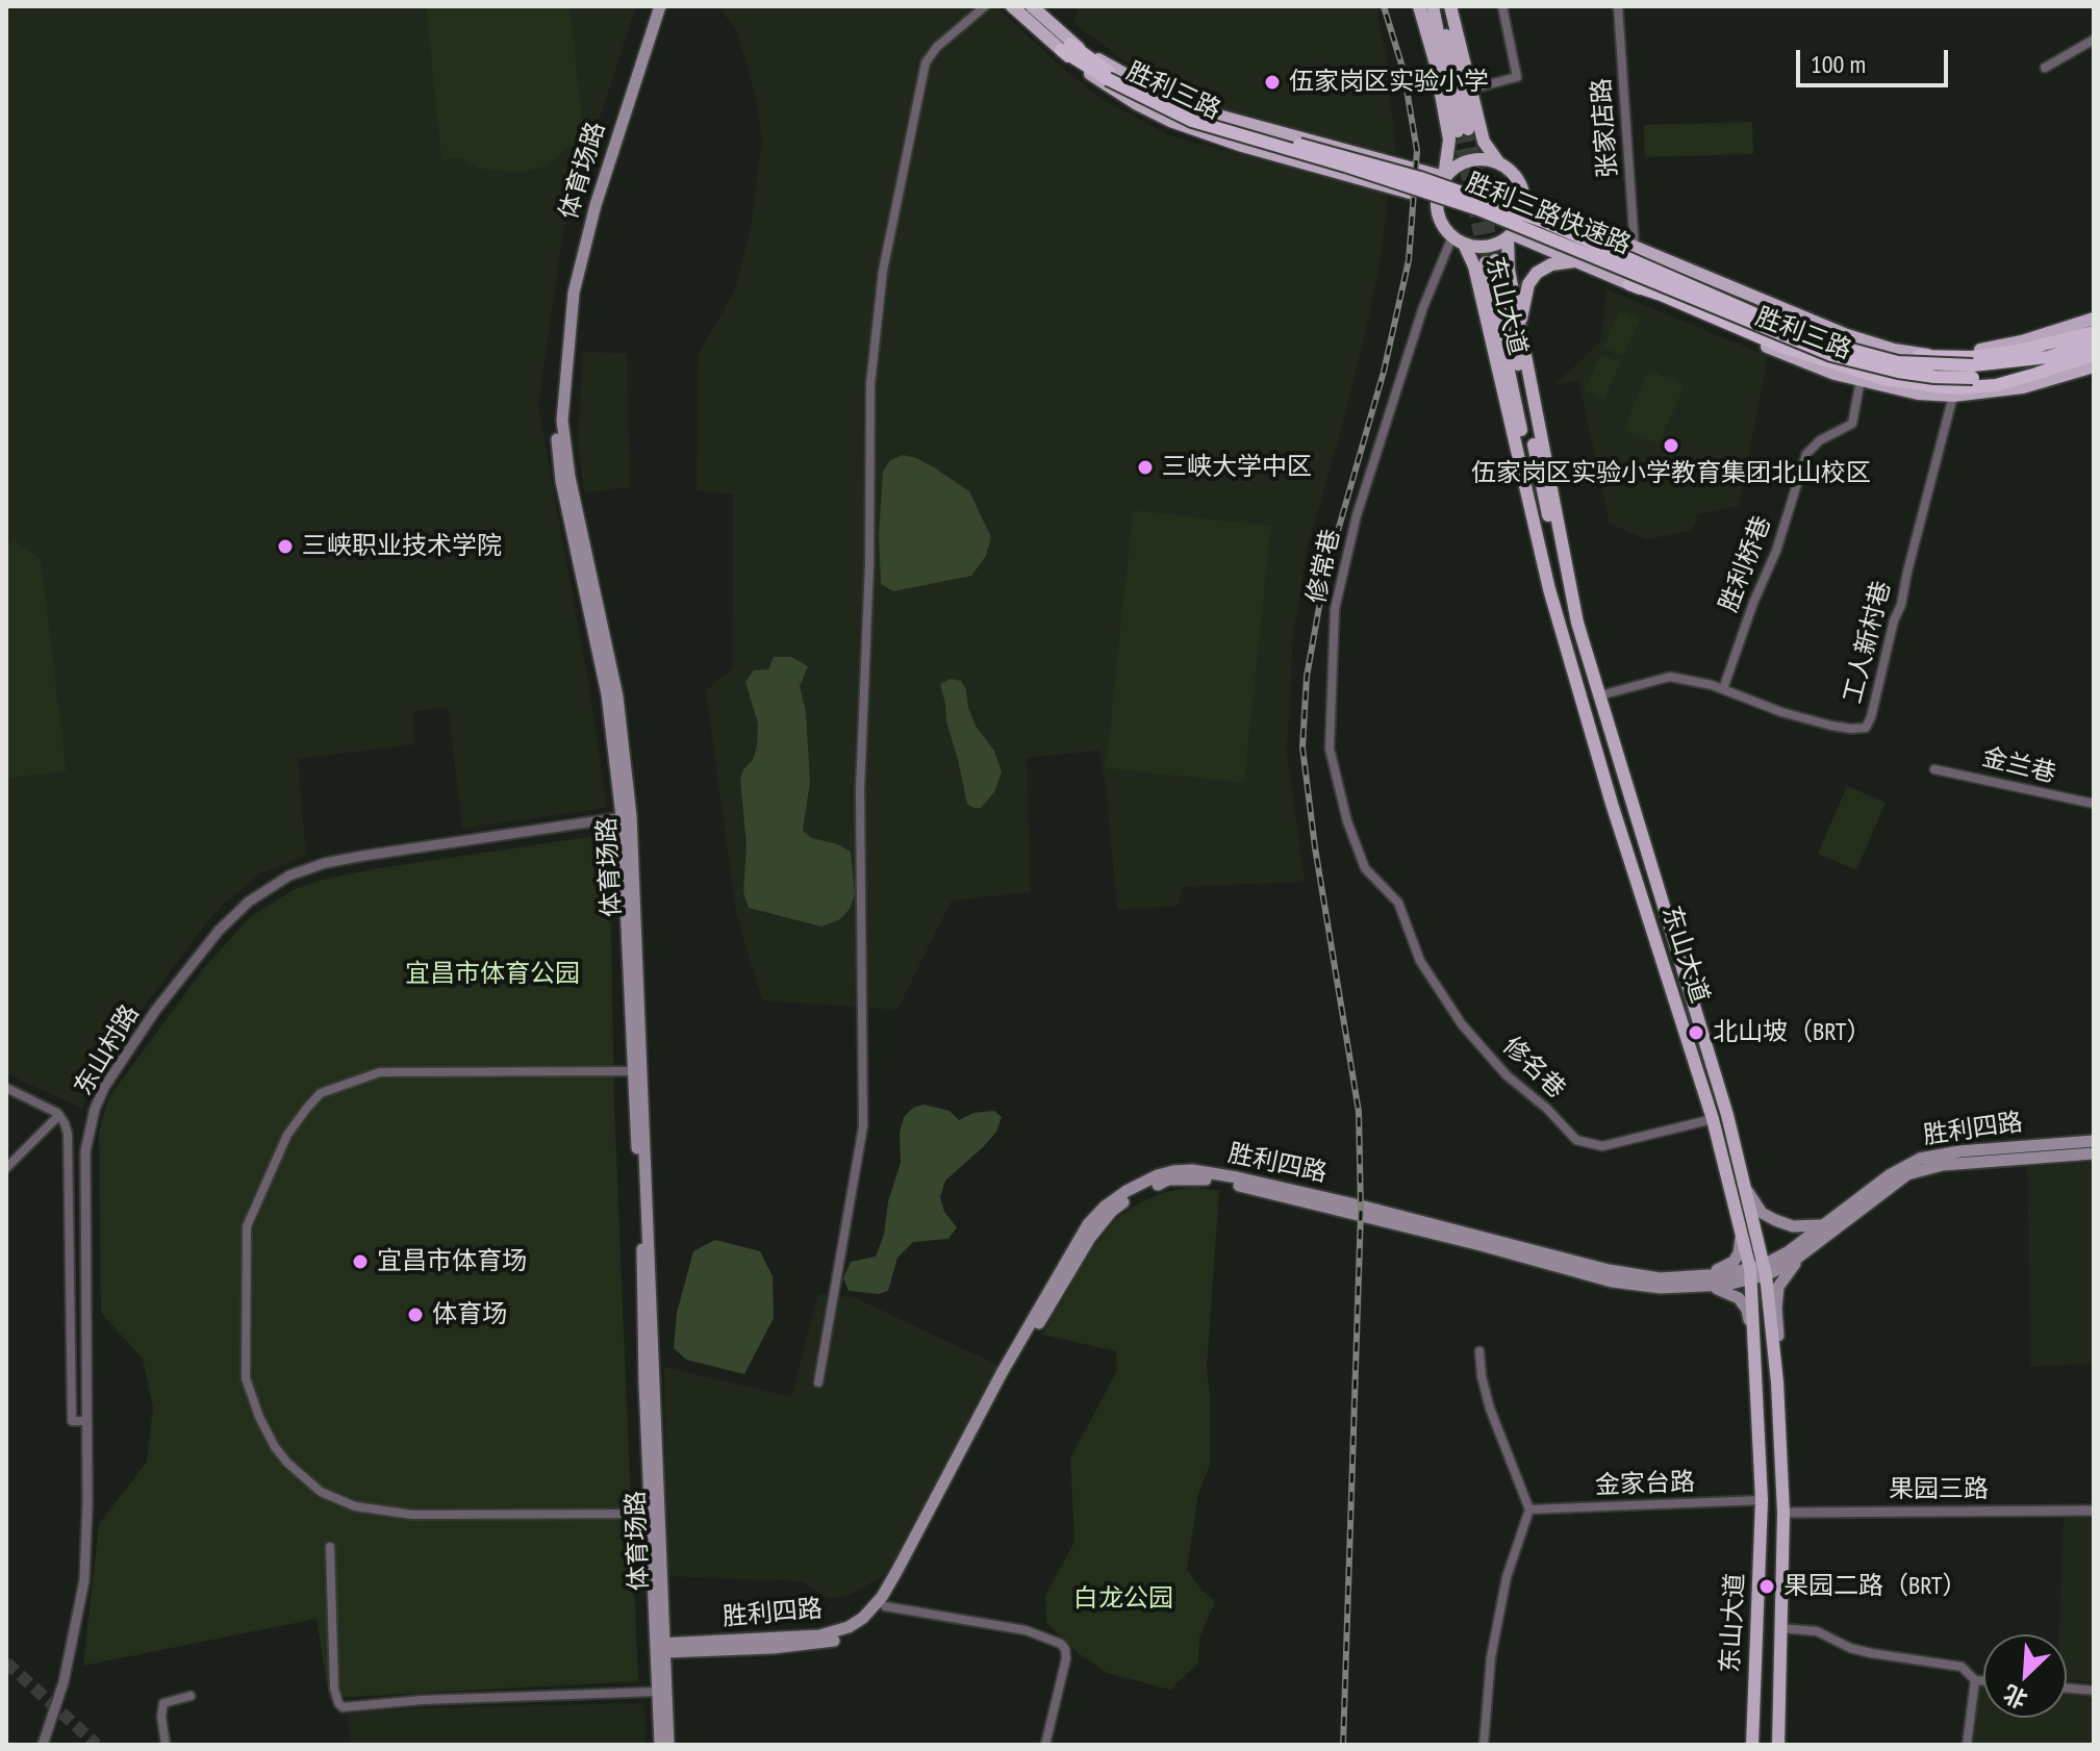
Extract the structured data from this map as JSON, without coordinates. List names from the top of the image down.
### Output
{
  "streets": {
    "highway": ["胜利三路快速路"],
    "main road": [
      "胜利三路",
      "体育场路",
      "东山大道",
      "胜利四路"
    ],
    "street": [
      "张家店路",
      "胜利桥巷",
      "修常巷",
      "工人新村巷",
      "金兰巷",
      "东山村路",
      "修名巷",
      "金家台路",
      "果园三路"
    ]
  },
  "crossings": [
    ["胜利三路", "张家店路"],
    ["胜利三路", "胜利三路快速路"],
    ["胜利三路", "东山大道"],
    ["胜利三路", "胜利桥巷"],
    ["胜利三路", "修常巷"],
    ["胜利三路", "工人新村巷"],
    ["体育场路", "东山村路"],
    ["体育场路", "胜利四路"],
    ["东山大道", "修常巷"],
    ["东山大道", "工人新村巷"],
    ["东山大道", "修名巷"],
    ["东山大道", "胜利四路"],
    ["东山大道", "金家台路"],
    ["东山大道", "果园三路"],
    ["胜利桥巷", "工人新村巷"],
    ["修常巷", "修名巷"]
  ],
  "parks": ["宜昌市体育公园", "白龙公园"],
  "places": [
    "伍家岗区实验小学",
    "伍家岗区实验小学教育集团北山校区",
    "三峡大学中区",
    "三峡职业技术学院",
    "北山坡（BRT）",
    "宜昌市体育场",
    "体育场",
    "果园二路（BRT）"
  ],
  "scale_bar": "100 m",
  "north": "bottom left"
}
